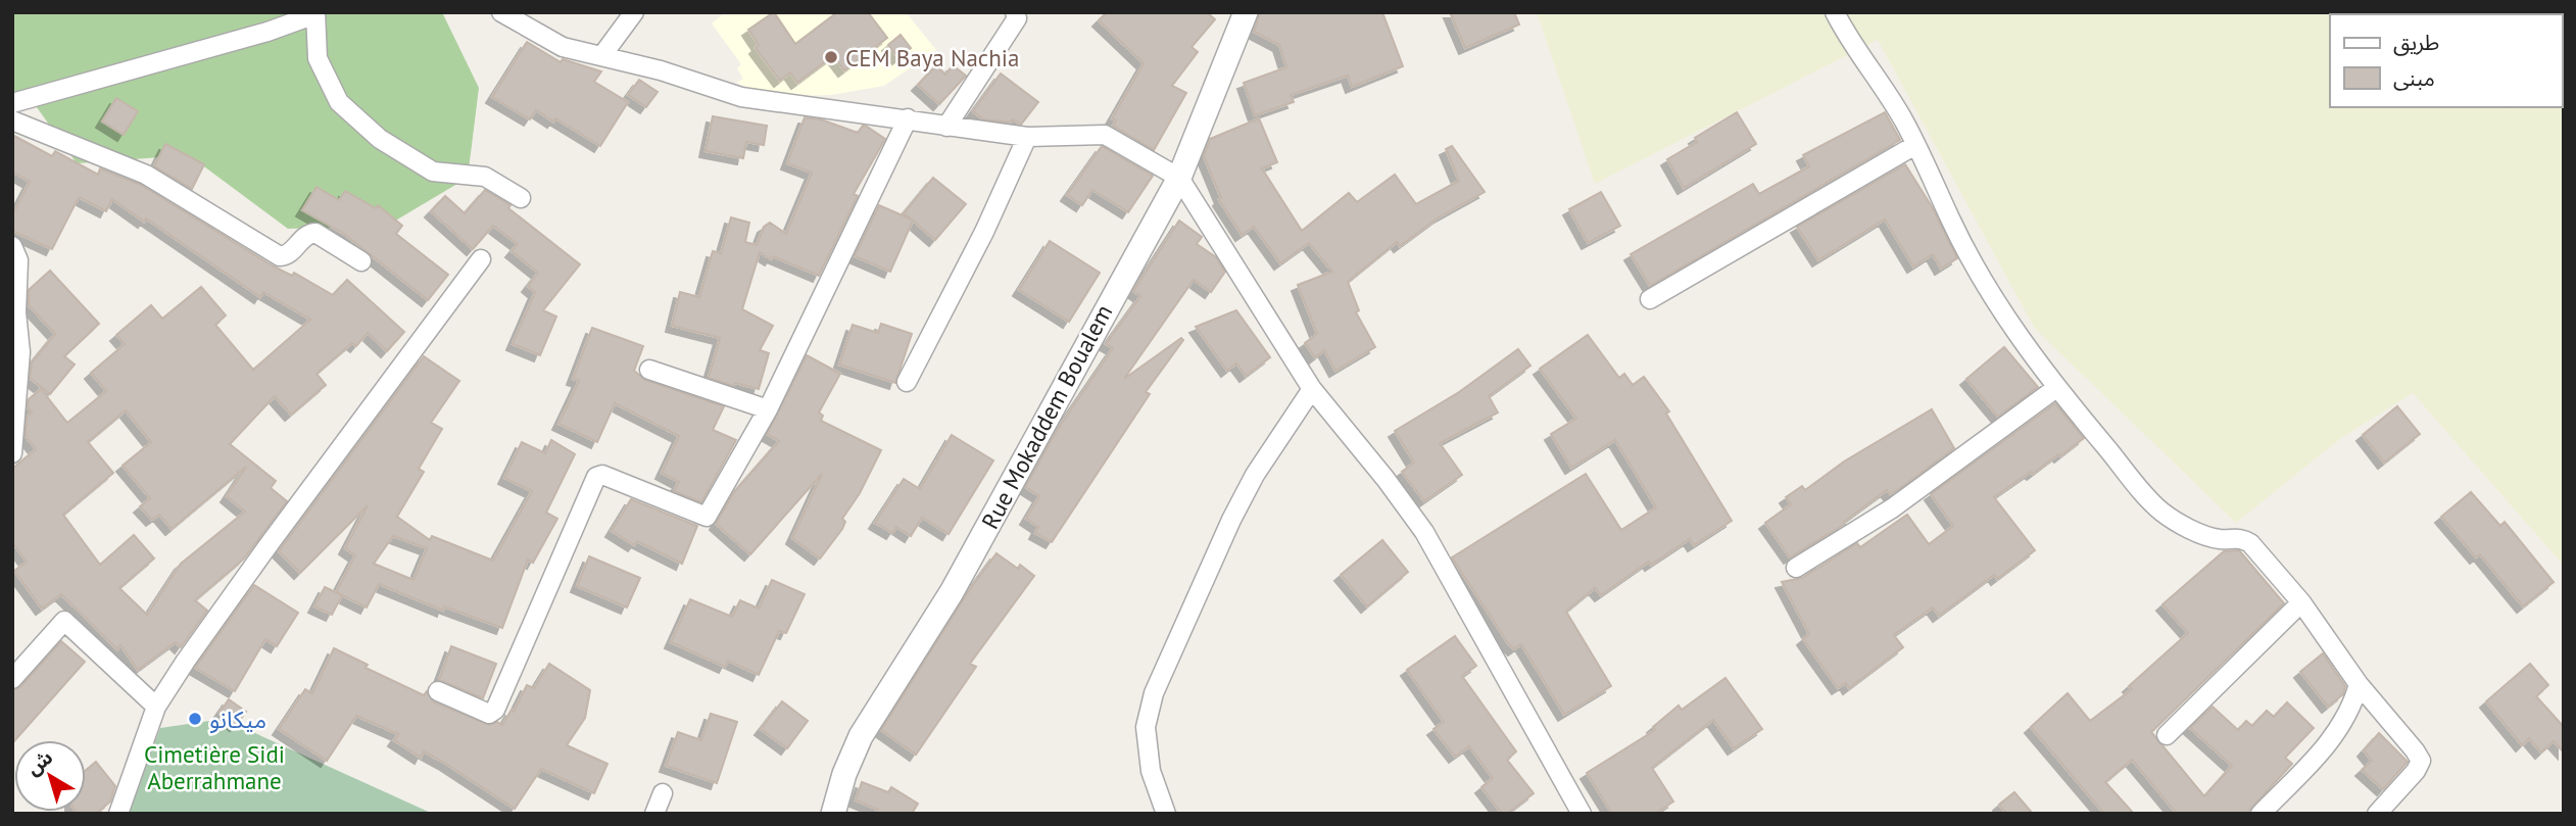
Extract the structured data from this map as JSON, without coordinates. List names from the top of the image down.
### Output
{
  "streets": {
    "street": ["Rue Mokaddem Boualem"]
  },
  "parks": ["Cimetière Sidi Aberrahmane"],
  "places": ["CEM Baya Nachia", "ميكانو"],
  "legend": ["طريق", "مبنى"],
  "north": "top left"
}
